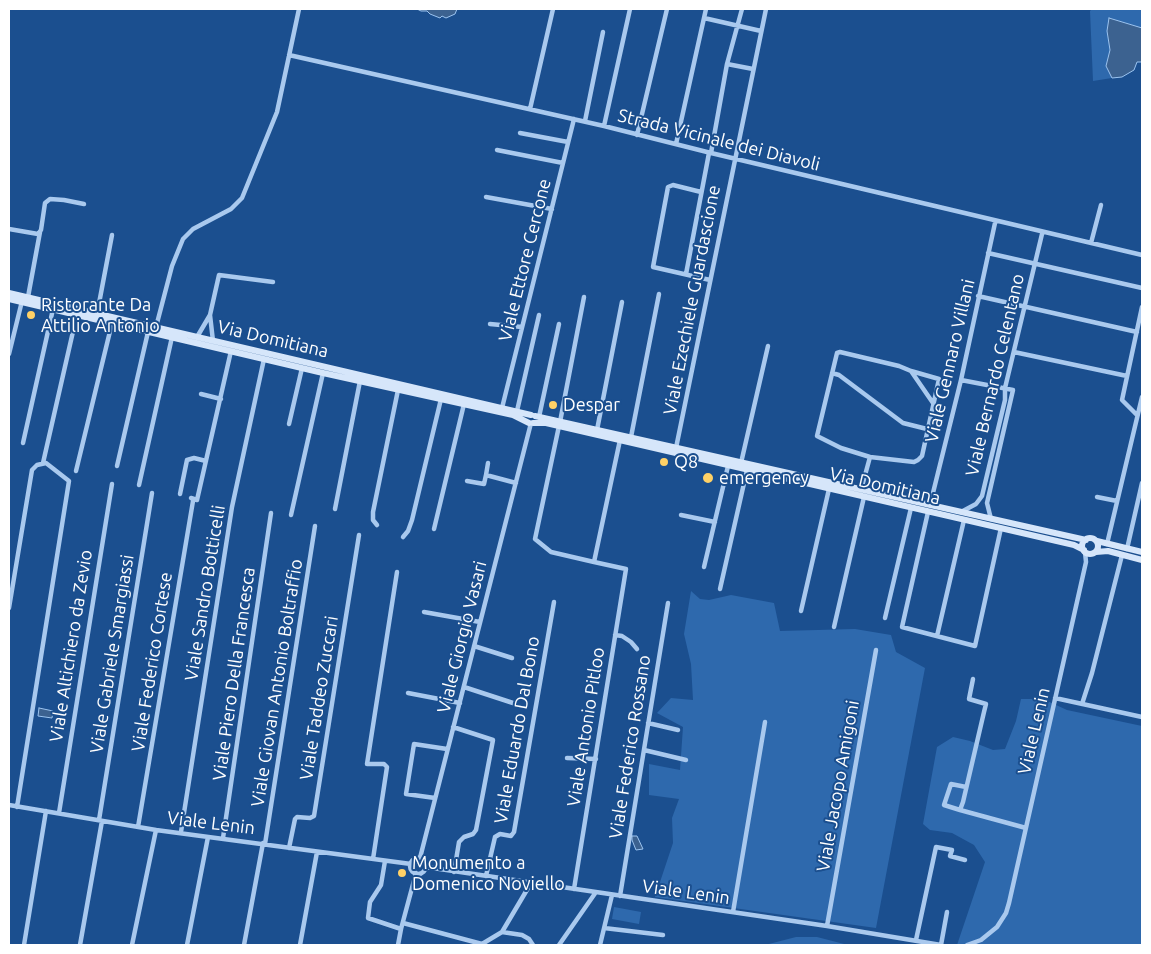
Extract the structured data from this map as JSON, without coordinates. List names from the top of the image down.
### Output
{
  "streets": {
    "main road": ["Via Domitiana"],
    "street": [
      "Strada Vicinale dei Diavoli",
      "Viale Ettore Cercone",
      "Viale Ezechiele Guardascione",
      "Viale Gennaro Villani",
      "Viale Bernardo Celentano",
      "Viale Sandro Botticelli",
      "Viale Giorgio Vasari",
      "Viale Altichiero da Zevio",
      "Viale Gabriele Smargiassi",
      "Viale Federico Cortese",
      "Viale Piero Della Francesca",
      "Viale Giovan Antonio Boltraffio",
      "Viale Taddeo Zuccari",
      "Viale Antonio Pitloo",
      "Viale Eduardo Dal Bono",
      "Viale Lenin",
      "Viale Federico Rossano",
      "Viale Jacopo Amigoni"
    ]
  },
  "crossings": [
    ["Strada Vicinale dei Diavoli", "Viale Ettore Cercone"],
    ["Strada Vicinale dei Diavoli", "Viale Ezechiele Guardascione"],
    ["Viale Ettore Cercone", "Via Domitiana"],
    ["Viale Ezechiele Guardascione", "Via Domitiana"],
    ["Via Domitiana", "Viale Gennaro Villani"],
    ["Via Domitiana", "Viale Bernardo Celentano"],
    ["Via Domitiana", "Viale Sandro Botticelli"],
    ["Via Domitiana", "Viale Giorgio Vasari"],
    ["Via Domitiana", "Viale Lenin"],
    ["Viale Sandro Botticelli", "Viale Lenin"],
    ["Viale Giorgio Vasari", "Viale Lenin"],
    ["Viale Altichiero da Zevio", "Viale Lenin"],
    ["Viale Gabriele Smargiassi", "Viale Lenin"],
    ["Viale Federico Cortese", "Viale Lenin"],
    ["Viale Piero Della Francesca", "Viale Lenin"],
    ["Viale Giovan Antonio Boltraffio", "Viale Lenin"],
    ["Viale Taddeo Zuccari", "Viale Lenin"],
    ["Viale Antonio Pitloo", "Viale Lenin"],
    ["Viale Eduardo Dal Bono", "Viale Lenin"],
    ["Viale Lenin", "Viale Federico Rossano"],
    ["Viale Lenin", "Viale Jacopo Amigoni"]
  ],
  "places": [
    "Ristorante Da Attilio Antonio",
    "Despar",
    "Q8",
    "emergency",
    "Monumento a Domenico Noviello"
  ]
}
